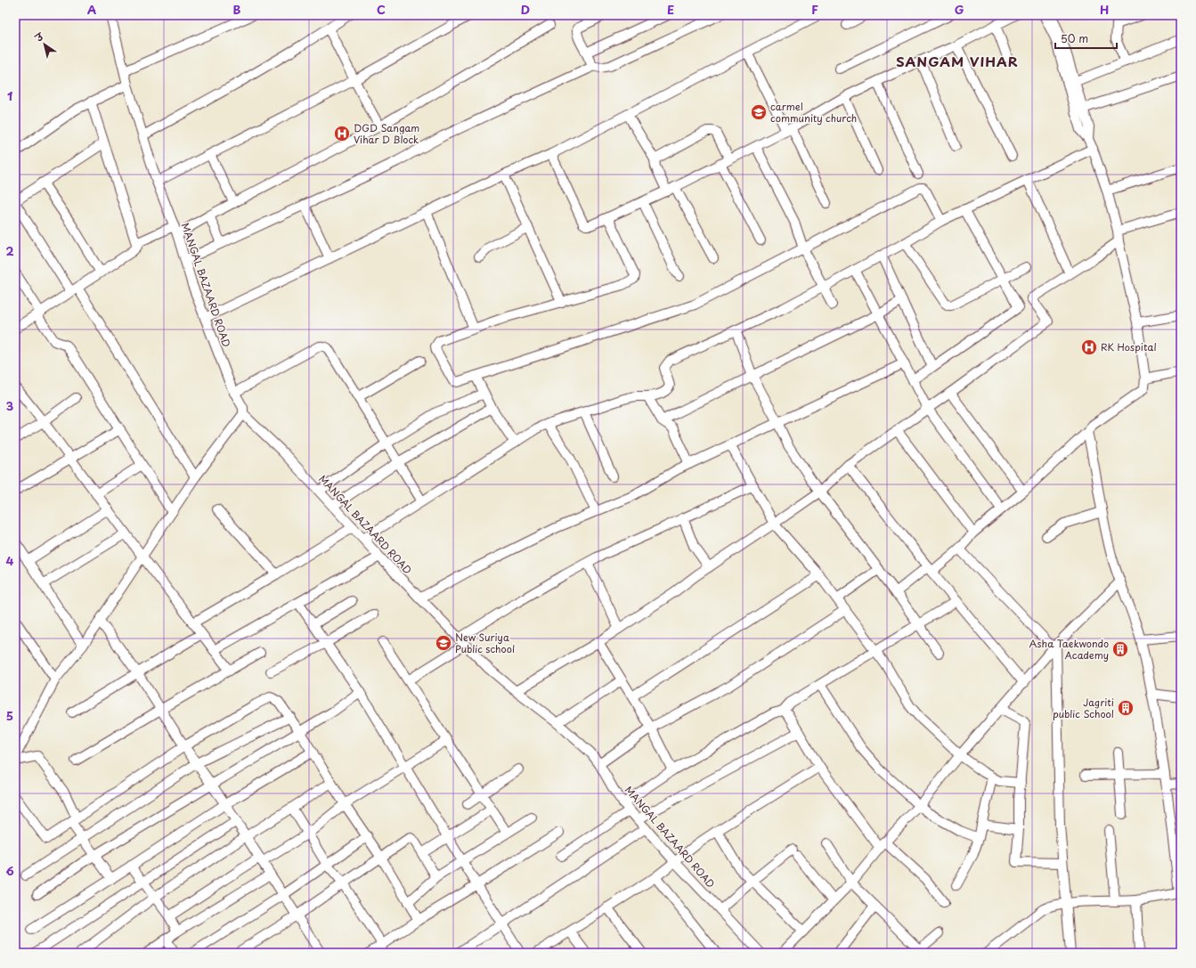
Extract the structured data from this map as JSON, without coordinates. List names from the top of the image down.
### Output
{
  "streets": {
    "street": ["MANGAL BAZAARD ROAD"]
  },
  "districts": ["SANGAM VIHAR"],
  "places": {
    "school or university": ["carmel community church", "New Suriya Public school"],
    "hospital": ["DGD Sangam Vihar D Block", "RK Hospital"],
    "building": ["Asha Taekwondo Academy", "Jagriti public School"]
  },
  "scale_bar": "50 m",
  "north": "top left",
  "grid": {
    "columns": [
      "A",
      "B",
      "C",
      "D",
      "E",
      "F",
      "G",
      "H"
    ],
    "rows": [
      "1",
      "2",
      "3",
      "4",
      "5",
      "6"
    ]
  }
}
